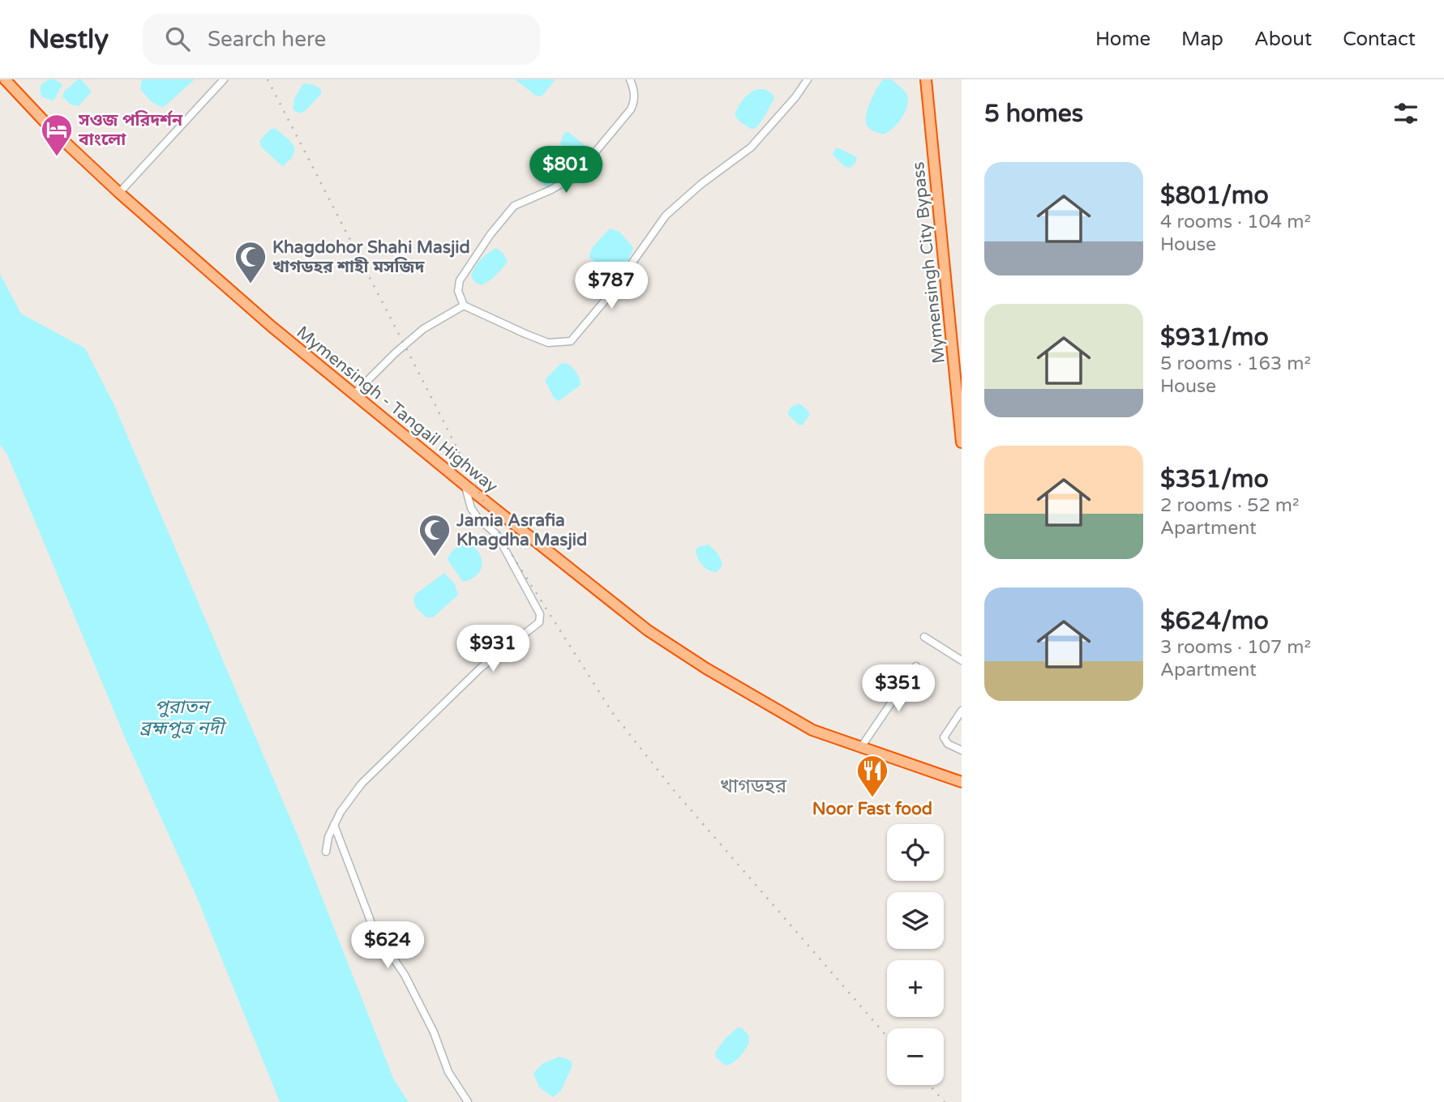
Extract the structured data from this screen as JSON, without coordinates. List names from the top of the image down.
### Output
{
  "streets": {
    "highway": ["Mymensingh City Bypass", "Mymensingh - Tangail Highway"]
  },
  "districts": ["খাগডহর"],
  "water": ["পুরাতন ব্রহ্মপুত্র নদী"],
  "places": {
    "hotel": ["সওজ পরিদর্শন বাংলো"],
    "mosque": ["Khagdohor Shahi Masjid খাগডহর শাহী মসজিদ", "Jamia Asrafia Khagdha Masjid"],
    "restaurant": ["Noor Fast food"]
  },
  "page": {
    "header": "Nestly",
    "search": "Search here",
    "nav": [
      "Home",
      "Map",
      "About",
      "Contact"
    ],
    "heading": "5 homes",
    "price": [
      "$801",
      "$787",
      "$931",
      "$351",
      "$624"
    ],
    "list": [
      {
        "name": "$801/mo",
        "note": "4 rooms · 104 m² · House"
      },
      {
        "name": "$931/mo",
        "note": "5 rooms · 163 m² · House"
      },
      {
        "name": "$351/mo",
        "note": "2 rooms · 52 m² · Apartment"
      },
      {
        "name": "$624/mo",
        "note": "3 rooms · 107 m² · Apartment"
      }
    ],
    "map_buttons": ["+", "−"]
  }
}
